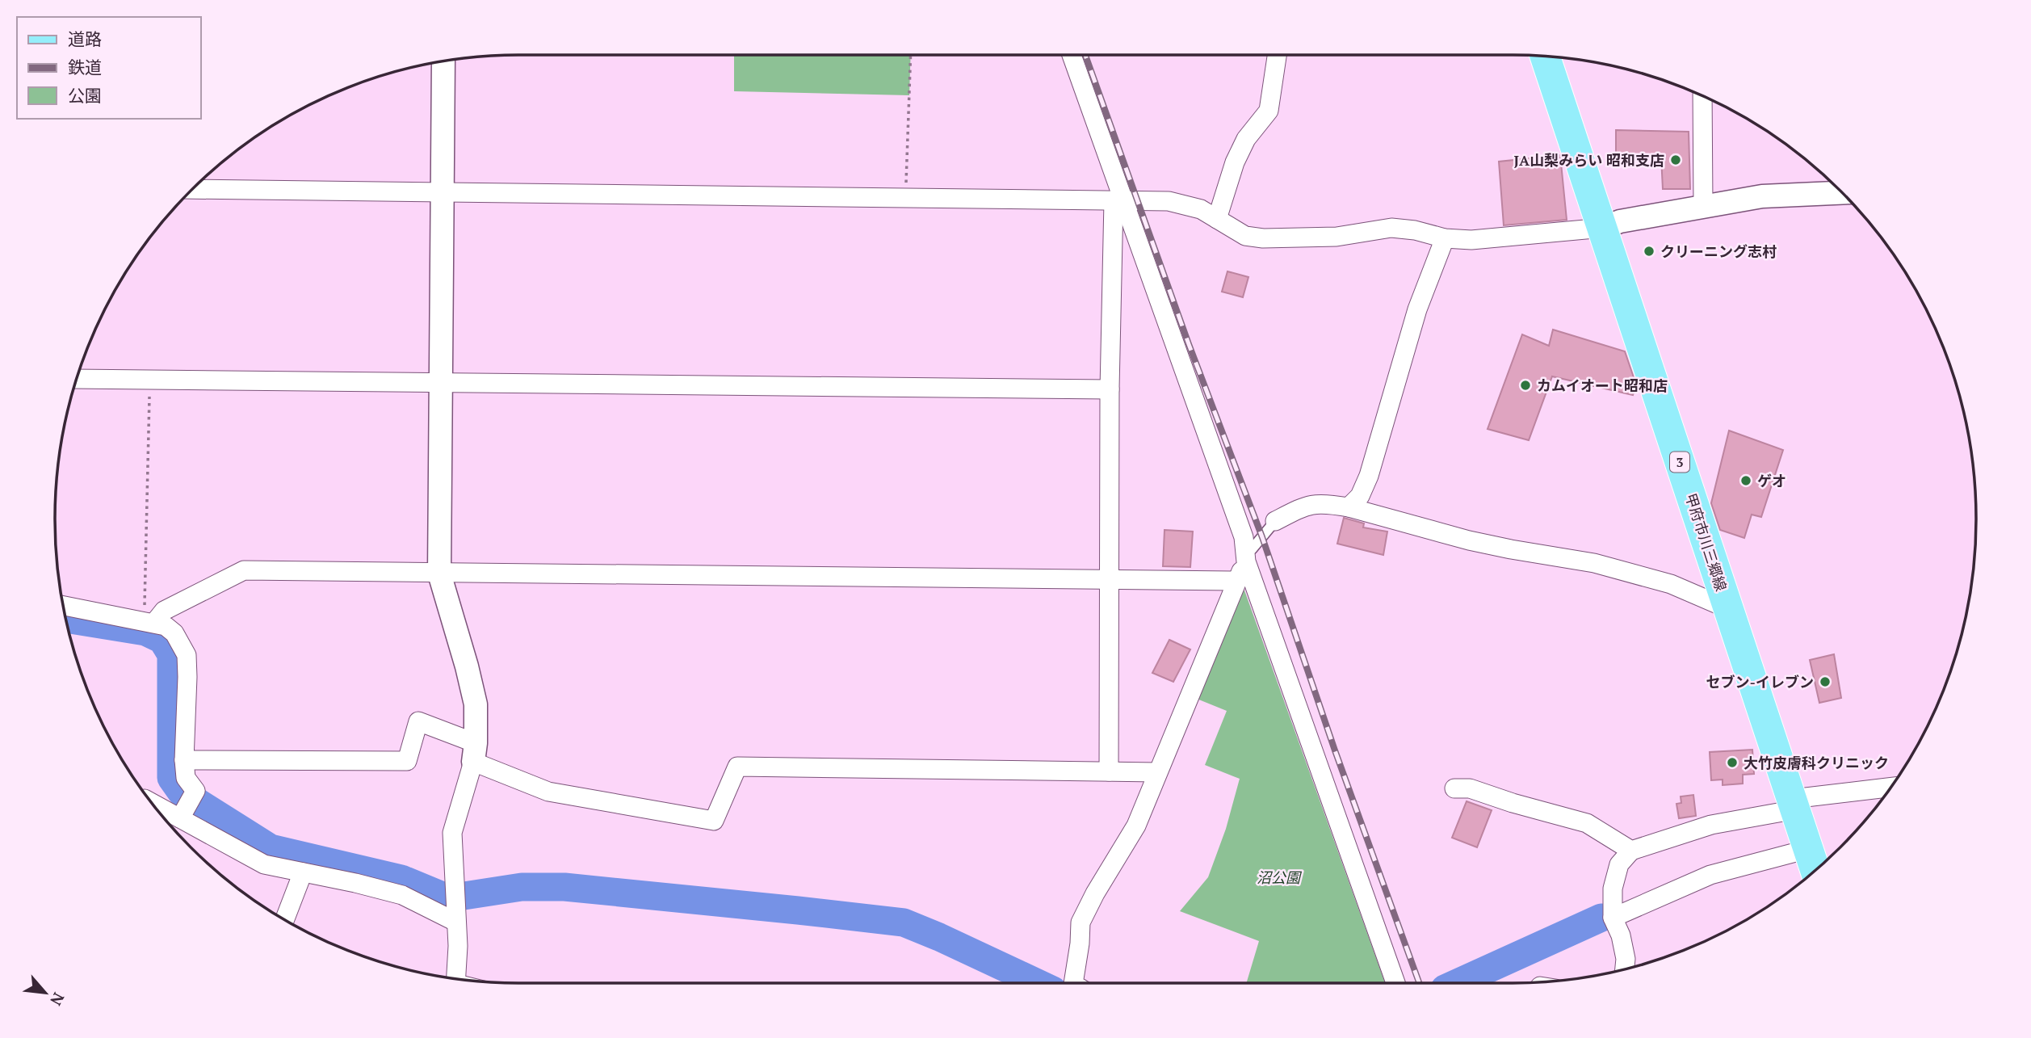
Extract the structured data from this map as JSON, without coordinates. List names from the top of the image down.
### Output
{
  "streets": {
    "main road": ["3", "甲府市川三郷線"]
  },
  "parks": ["沼公園"],
  "places": [
    "JA山梨みらい 昭和支店",
    "クリーニング志村",
    "カムイオート昭和店",
    "ゲオ",
    "セブン-イレブン",
    "大竹皮膚科クリニック"
  ],
  "legend": ["道路", "鉄道", "公園"],
  "north": "bottom right"
}
